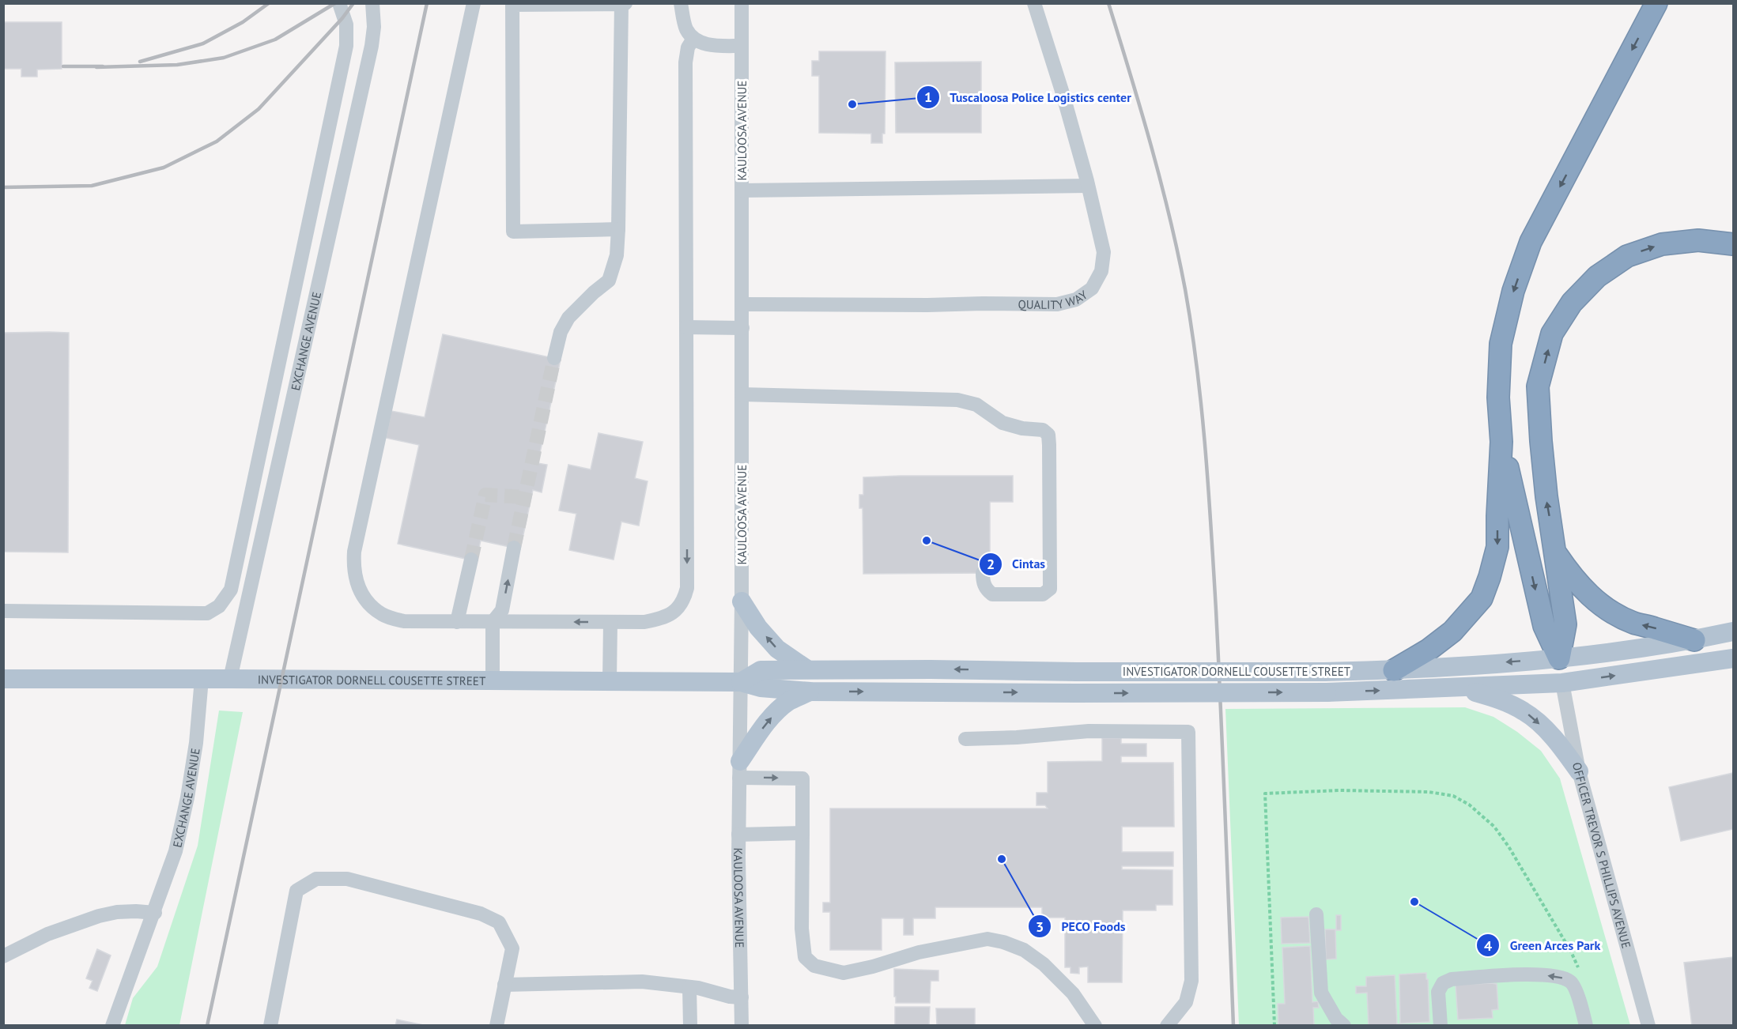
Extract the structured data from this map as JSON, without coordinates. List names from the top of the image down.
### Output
{
  "streets": {
    "main road": ["INVESTIGATOR DORNELL COUSETTE STREET"],
    "street": [
      "KAULOOSA AVENUE",
      "QUALITY WAY",
      "EXCHANGE AVENUE",
      "OFFICER TREVOR S PHILLIPS AVENUE"
    ]
  },
  "crossings": [
    ["KAULOOSA AVENUE", "QUALITY WAY"],
    ["KAULOOSA AVENUE", "INVESTIGATOR DORNELL COUSETTE STREET"],
    ["EXCHANGE AVENUE", "INVESTIGATOR DORNELL COUSETTE STREET"],
    ["INVESTIGATOR DORNELL COUSETTE STREET", "OFFICER TREVOR S PHILLIPS AVENUE"]
  ],
  "places": [
    "Tuscaloosa Police Logistics center",
    "Cintas",
    "PECO Foods",
    "Green Arces Park"
  ]
}
